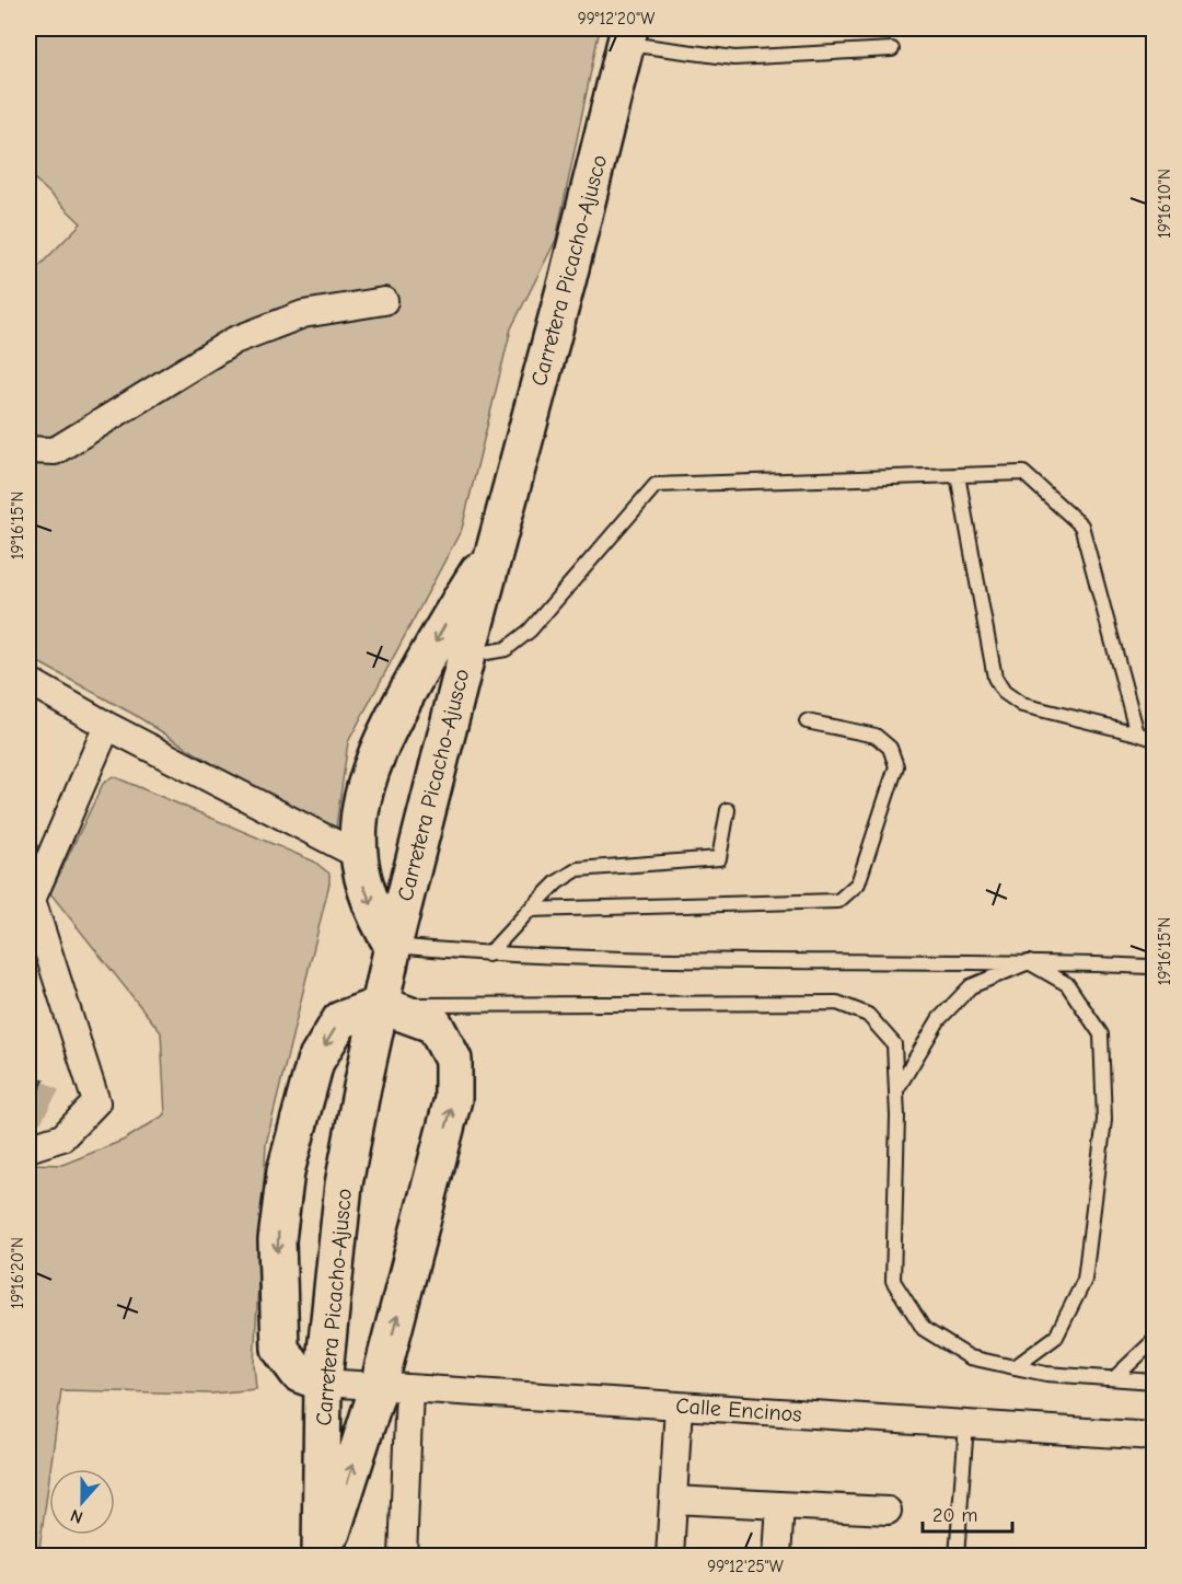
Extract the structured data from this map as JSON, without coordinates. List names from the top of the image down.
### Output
{
  "streets": {
    "main road": ["Carretera Picacho-Ajusco"],
    "street": ["Calle Encinos"]
  },
  "crossings": [
    ["Carretera Picacho-Ajusco", "Calle Encinos"]
  ],
  "scale_bar": "20 m",
  "north": "bottom",
  "coordinates": [
    "99°12'20\"W",
    "19°16'10\"N",
    "19°16'15\"N",
    "19°16'20\"N",
    "99°12'25\"W"
  ]
}
